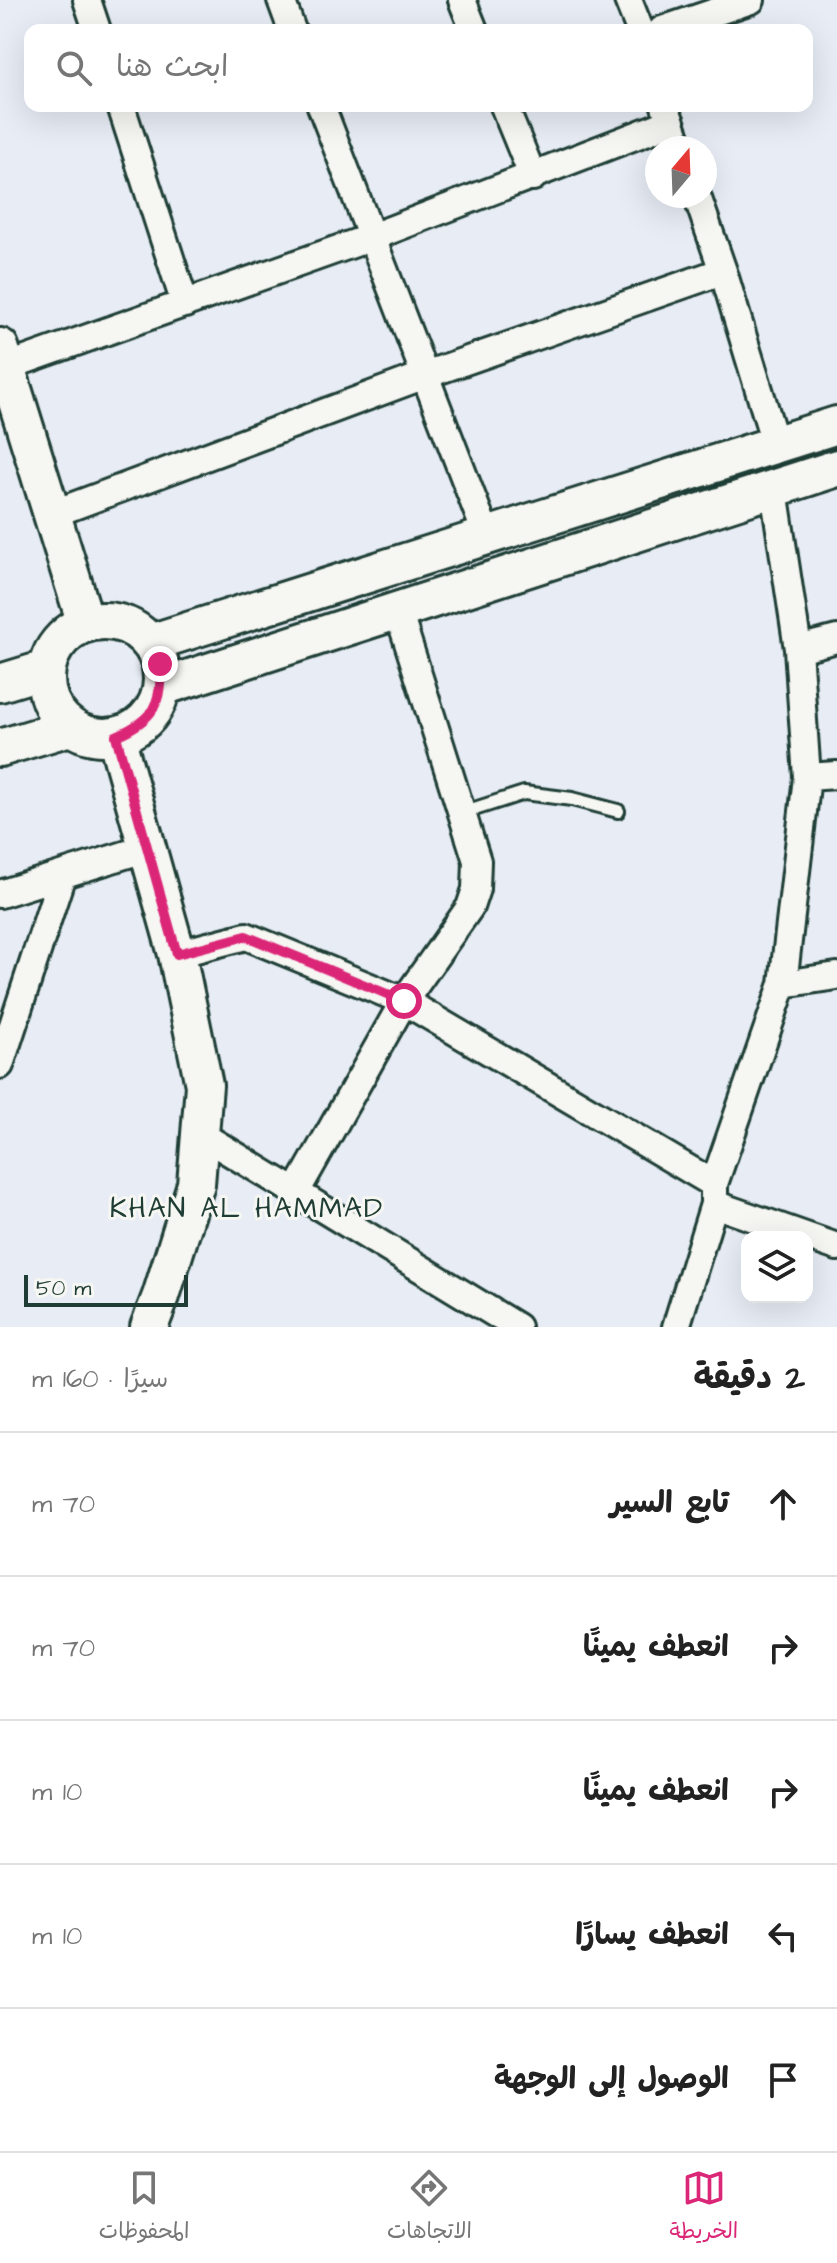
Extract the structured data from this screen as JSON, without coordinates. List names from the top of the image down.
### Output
{
  "districts": ["KHAN AL HAMMAD"],
  "scale_bar": "50 m",
  "north": "top",
  "page": {
    "search": "ابحث هنا",
    "scale": "50 m",
    "heading": ["2 دقيقة", "سيرًا · 160 m"],
    "list": [
      ["تابع السير", "70 m"],
      ["انعطف يمينًا", "70 m"],
      ["انعطف يمينًا", "10 m"],
      ["انعطف يسارًا", "10 m"],
      "الوصول إلى الوجهة"
    ],
    "nav": ["الخريطة", "الاتجاهات", "المحفوظات"]
  }
}
